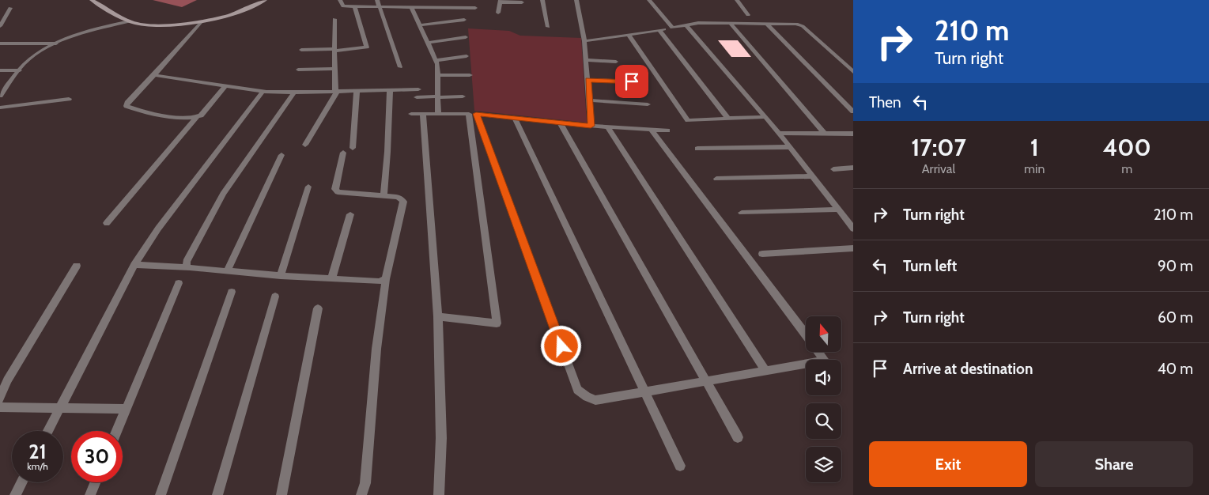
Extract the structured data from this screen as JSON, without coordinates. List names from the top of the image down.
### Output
{
  "north": "top",
  "page": {
    "turn": ["210 m", "Turn right"],
    "then": "Then",
    "eta": [
      "17:07",
      "Arrival",
      "1",
      "min",
      "400",
      "m"
    ],
    "list": [
      {
        "name": "Turn right",
        "value": "210 m"
      },
      {
        "name": "Turn left",
        "value": "90 m"
      },
      {
        "name": "Turn right",
        "value": "60 m"
      },
      {
        "name": "Arrive at destination",
        "value": "40 m"
      }
    ],
    "speed": "21 km/h",
    "limit": "30",
    "buttons": ["Exit", "Share"]
  }
}
